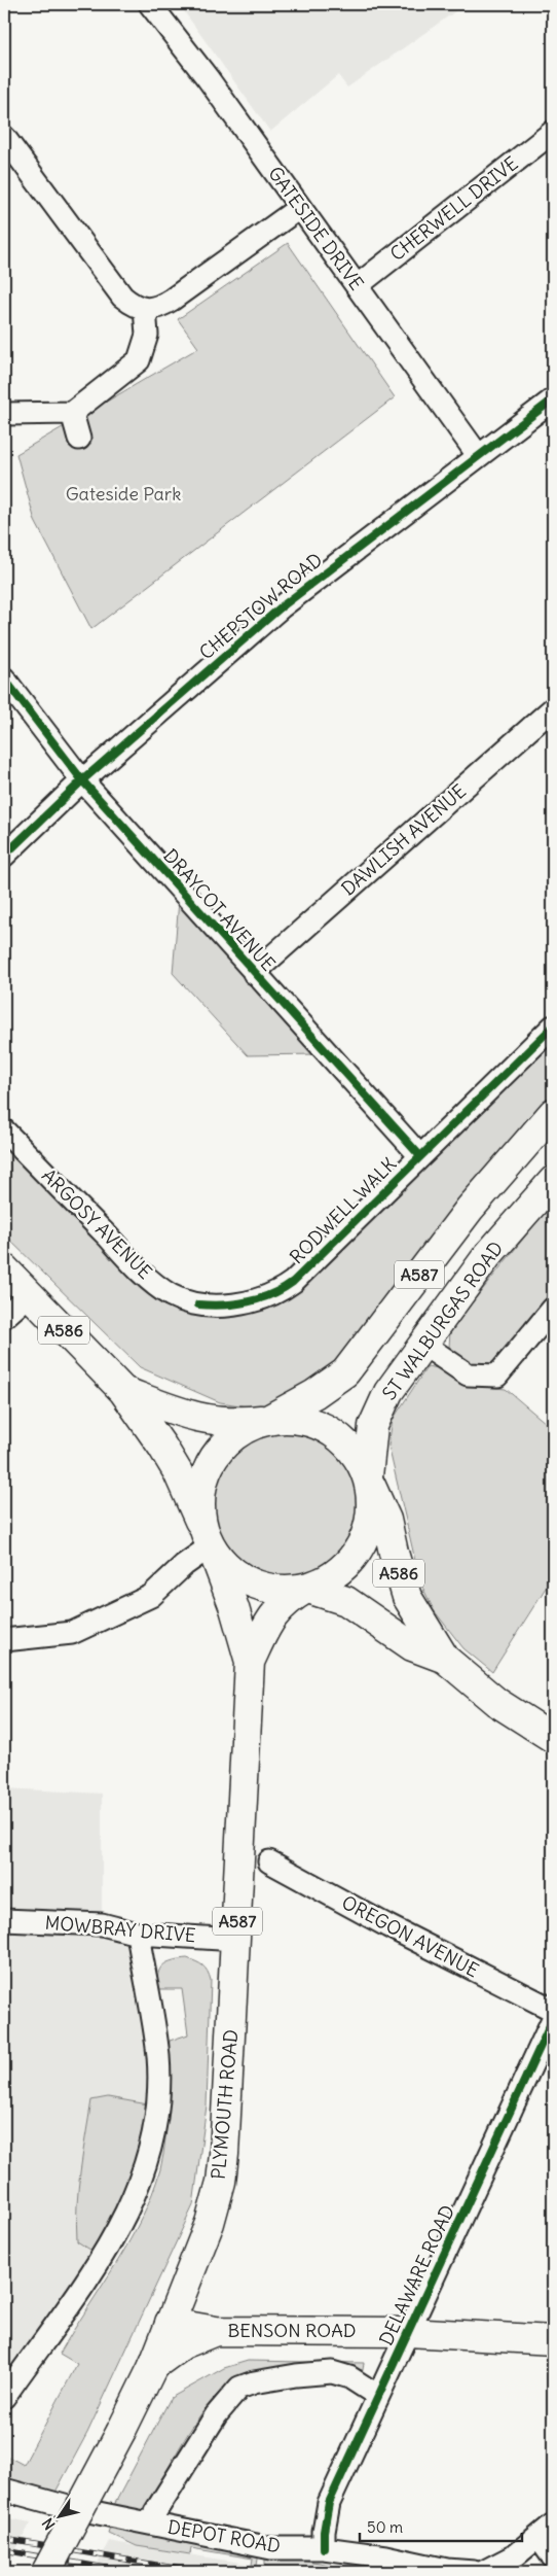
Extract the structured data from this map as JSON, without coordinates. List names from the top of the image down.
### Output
{
  "streets": {
    "main road": [
      "A587",
      "ST WALBURGAS ROAD",
      "A586",
      "PLYMOUTH ROAD",
      "BENSON ROAD"
    ],
    "street": [
      "CHERWELL DRIVE",
      "GATESIDE DRIVE",
      "CHEPSTOW ROAD",
      "DAWLISH AVENUE",
      "DRAYCOT AVENUE",
      "RODWELL WALK",
      "ARGOSY AVENUE",
      "MOWBRAY DRIVE",
      "OREGON AVENUE",
      "DELAWARE ROAD",
      "DEPOT ROAD"
    ]
  },
  "crossings": [
    ["CHERWELL DRIVE", "GATESIDE DRIVE"],
    ["GATESIDE DRIVE", "CHEPSTOW ROAD"],
    ["CHEPSTOW ROAD", "DRAYCOT AVENUE"],
    ["DAWLISH AVENUE", "DRAYCOT AVENUE"],
    ["DRAYCOT AVENUE", "RODWELL WALK"],
    ["RODWELL WALK", "ARGOSY AVENUE"],
    ["A587", "ST WALBURGAS ROAD"],
    ["A587", "A586"],
    ["A587", "PLYMOUTH ROAD"],
    ["ST WALBURGAS ROAD", "A586"],
    ["ST WALBURGAS ROAD", "PLYMOUTH ROAD"],
    ["A586", "PLYMOUTH ROAD"],
    ["MOWBRAY DRIVE", "PLYMOUTH ROAD"],
    ["PLYMOUTH ROAD", "BENSON ROAD"],
    ["DELAWARE ROAD", "BENSON ROAD"],
    ["DELAWARE ROAD", "DEPOT ROAD"]
  ],
  "parks": ["Gateside Park"],
  "scale_bar": "50 m",
  "north": "bottom left"
}
